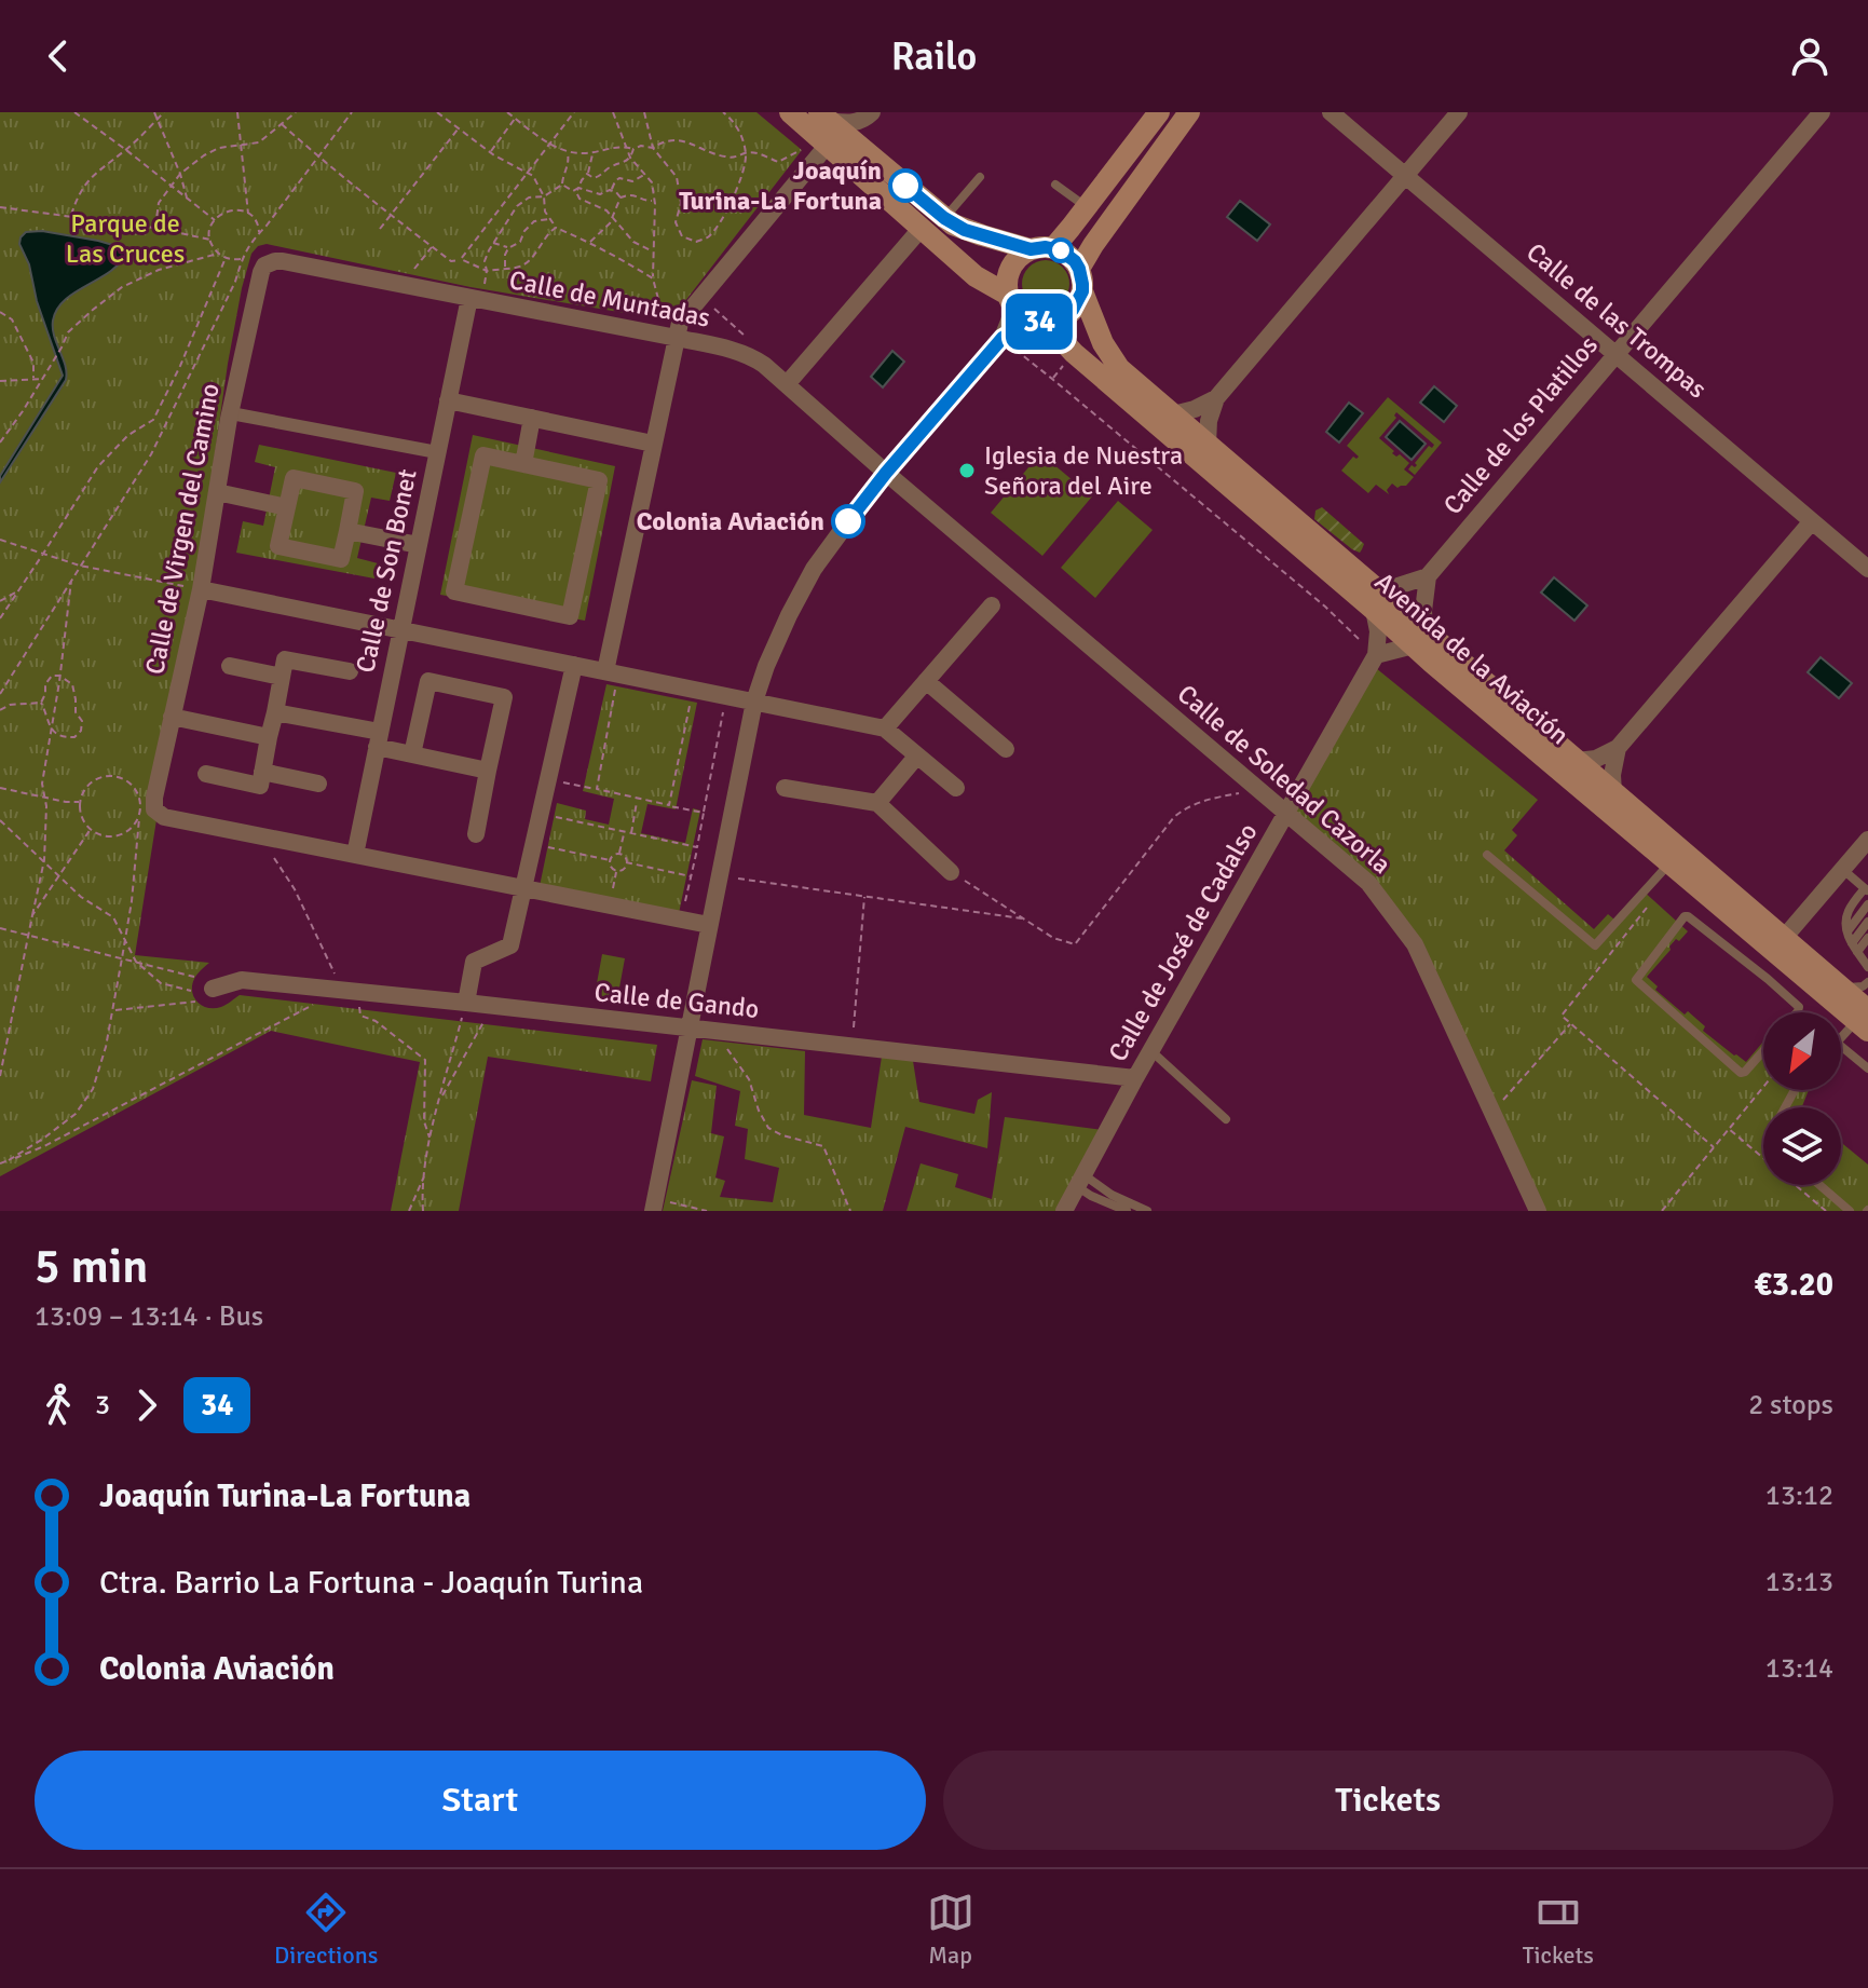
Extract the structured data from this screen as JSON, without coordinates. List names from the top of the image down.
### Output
{
  "streets": {
    "main road": ["Avenida de la Aviación"],
    "street": [
      "Calle de Muntadas",
      "Calle de las Trompas",
      "Calle de los Platillos",
      "Calle de Virgen del Camino",
      "Calle de Son Bonet",
      "Calle de Soledad Cazorla",
      "Calle de José de Cadalso",
      "Calle de Gando"
    ]
  },
  "crossings": [
    ["Calle de Muntadas", "Calle de Virgen del Camino"],
    ["Calle de Muntadas", "Calle de Son Bonet"],
    ["Calle de Muntadas", "Calle de Soledad Cazorla"],
    ["Calle de las Trompas", "Calle de los Platillos"],
    ["Calle de Virgen del Camino", "Calle de Son Bonet"],
    ["Calle de Soledad Cazorla", "Calle de José de Cadalso"],
    ["Calle de José de Cadalso", "Calle de Gando"]
  ],
  "parks": ["Parque de Las Cruces"],
  "places": ["Joaquín Turina-La Fortuna", "Iglesia de Nuestra Señora del Aire", "Colonia Aviación"],
  "lines": ["bus line 34"],
  "north": "bottom left",
  "page": {
    "header": "Railo",
    "on_map": "34",
    "heading": ["5 min", "13:09 – 13:14 · Bus", "€3.20"],
    "legs": ["3", "34", "2 stops"],
    "list": [
      {
        "name": "Joaquín Turina-La Fortuna",
        "value": "13:12"
      },
      {
        "name": "Ctra. Barrio La Fortuna - Joaquín Turina",
        "value": "13:13"
      },
      {
        "name": "Colonia Aviación",
        "value": "13:14"
      }
    ],
    "buttons": ["Start", "Tickets"],
    "tabs": ["Directions", "Map", "Tickets"]
  }
}
